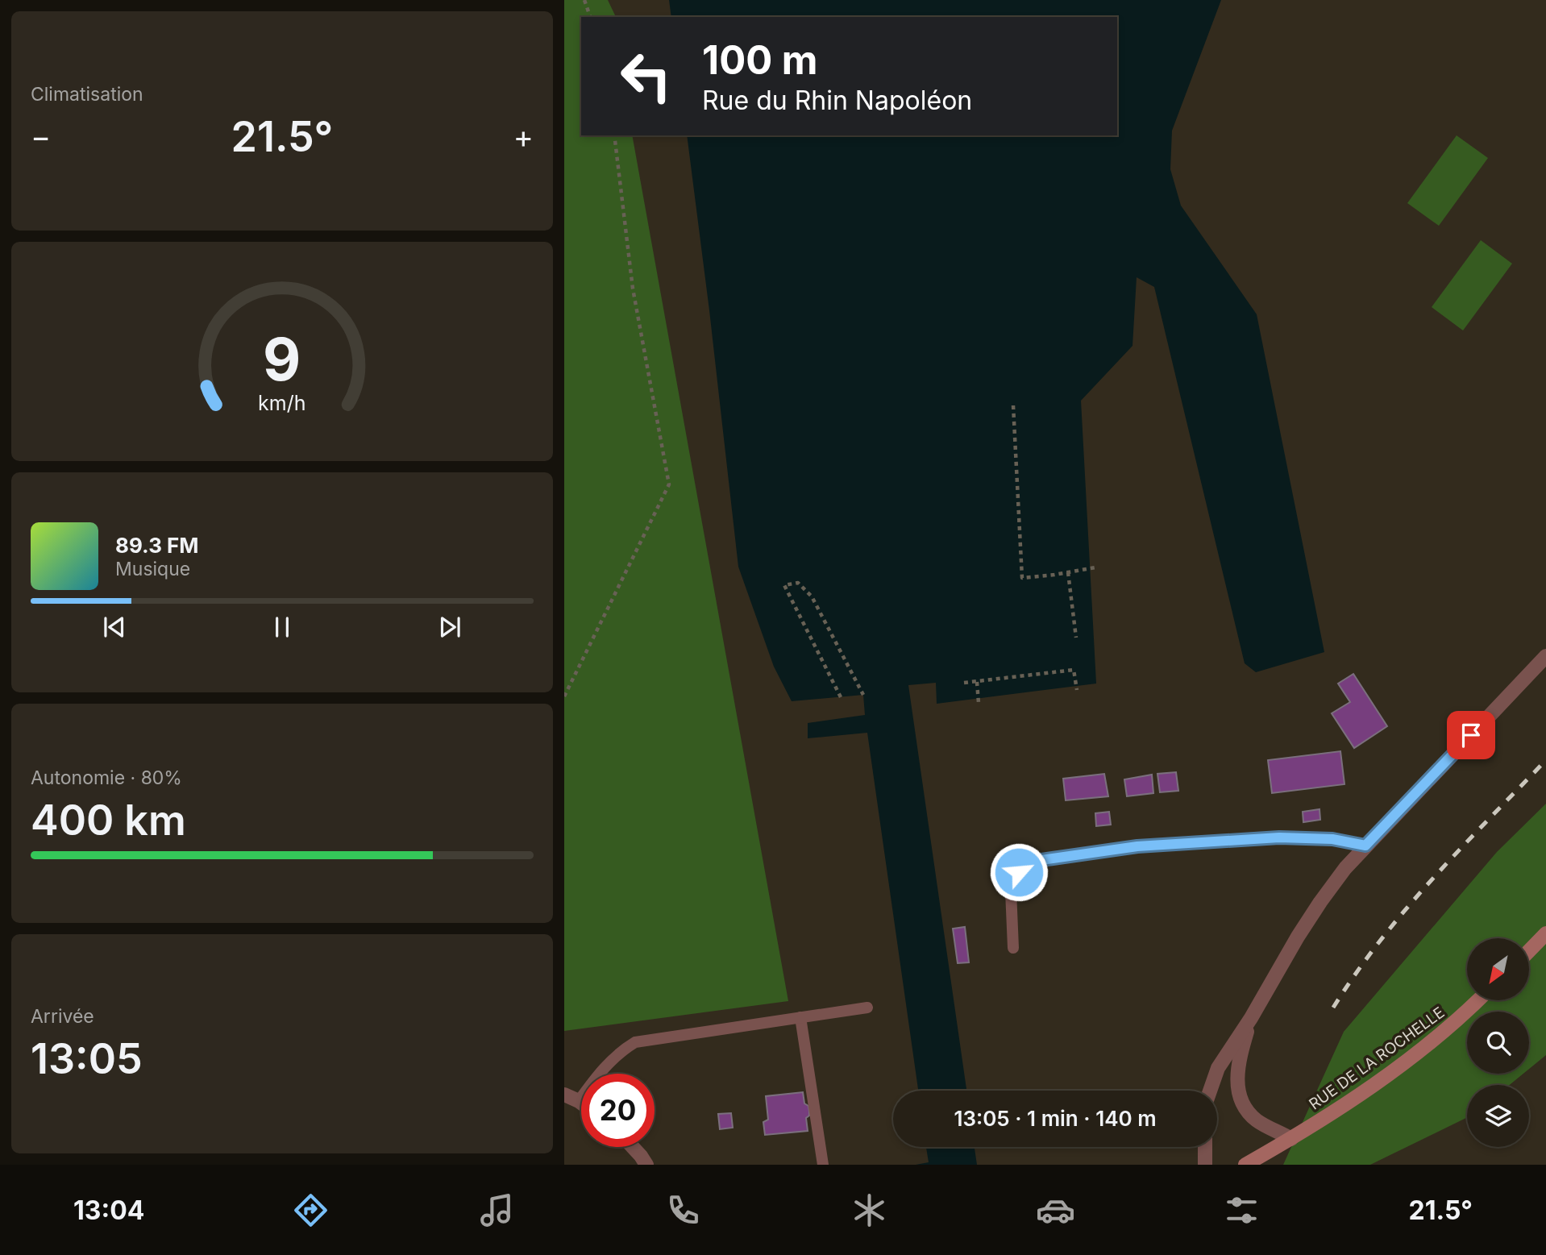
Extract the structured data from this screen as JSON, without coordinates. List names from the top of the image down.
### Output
{
  "streets": {
    "main road": ["RUE DE LA ROCHELLE"]
  },
  "north": "bottom left",
  "page": {
    "tile": [
      "Climatisation",
      ["Autonomie · 80%", "400 km"],
      ["Arrivée", "13:05"]
    ],
    "turn": ["100 m", "Rue du Rhin Napoléon"],
    "heat": ["−", "21.5°", "+"],
    "song": ["89.3 FM", "Musique"],
    "limit": "20",
    "trip": "13:05 · 1 min · 140 m",
    "tabs": ["13:04", "21.5°"],
    "gauge": ["9", "km/h"]
  }
}
